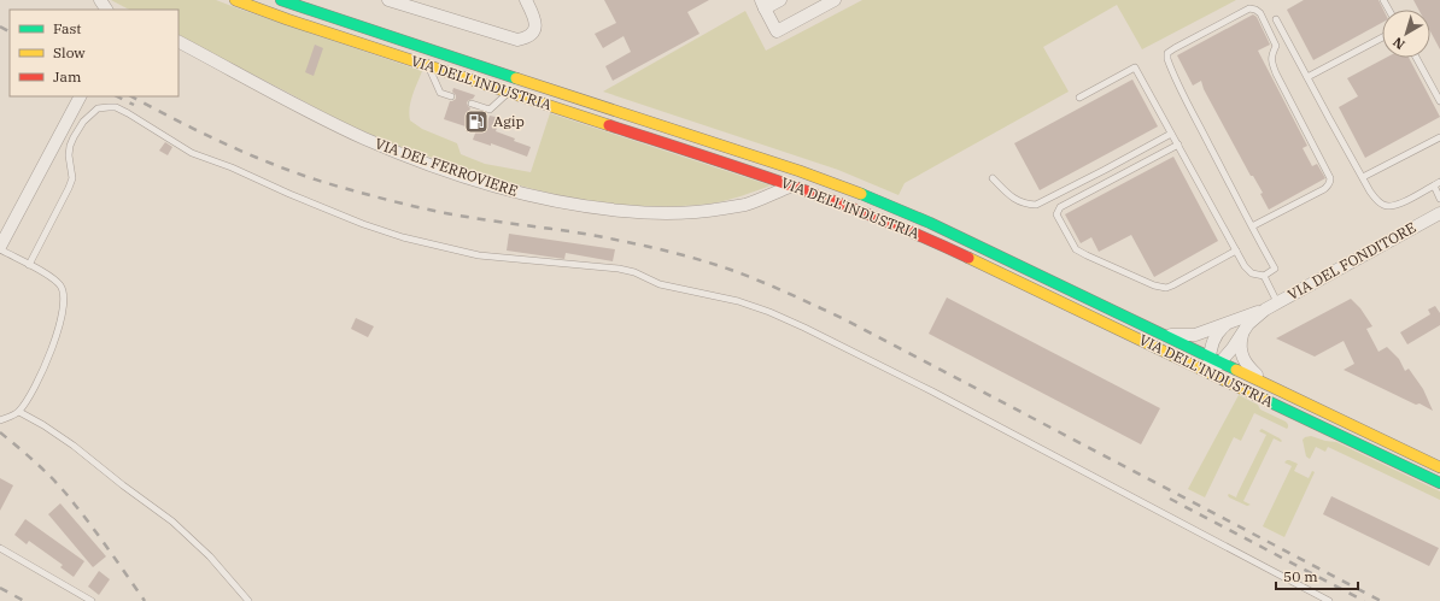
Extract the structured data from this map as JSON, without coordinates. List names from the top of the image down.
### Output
{
  "streets": {
    "main road": ["VIA DELL'INDUSTRIA"],
    "street": ["VIA DEL FERROVIERE", "VIA DEL FONDITORE"]
  },
  "crossings": [
    ["VIA DELL'INDUSTRIA", "VIA DEL FERROVIERE"],
    ["VIA DELL'INDUSTRIA", "VIA DEL FONDITORE"]
  ],
  "places": {
    "fuel station": ["Agip"]
  },
  "legend": ["Fast", "Slow", "Jam"],
  "scale_bar": "50 m",
  "north": "bottom left"
}
